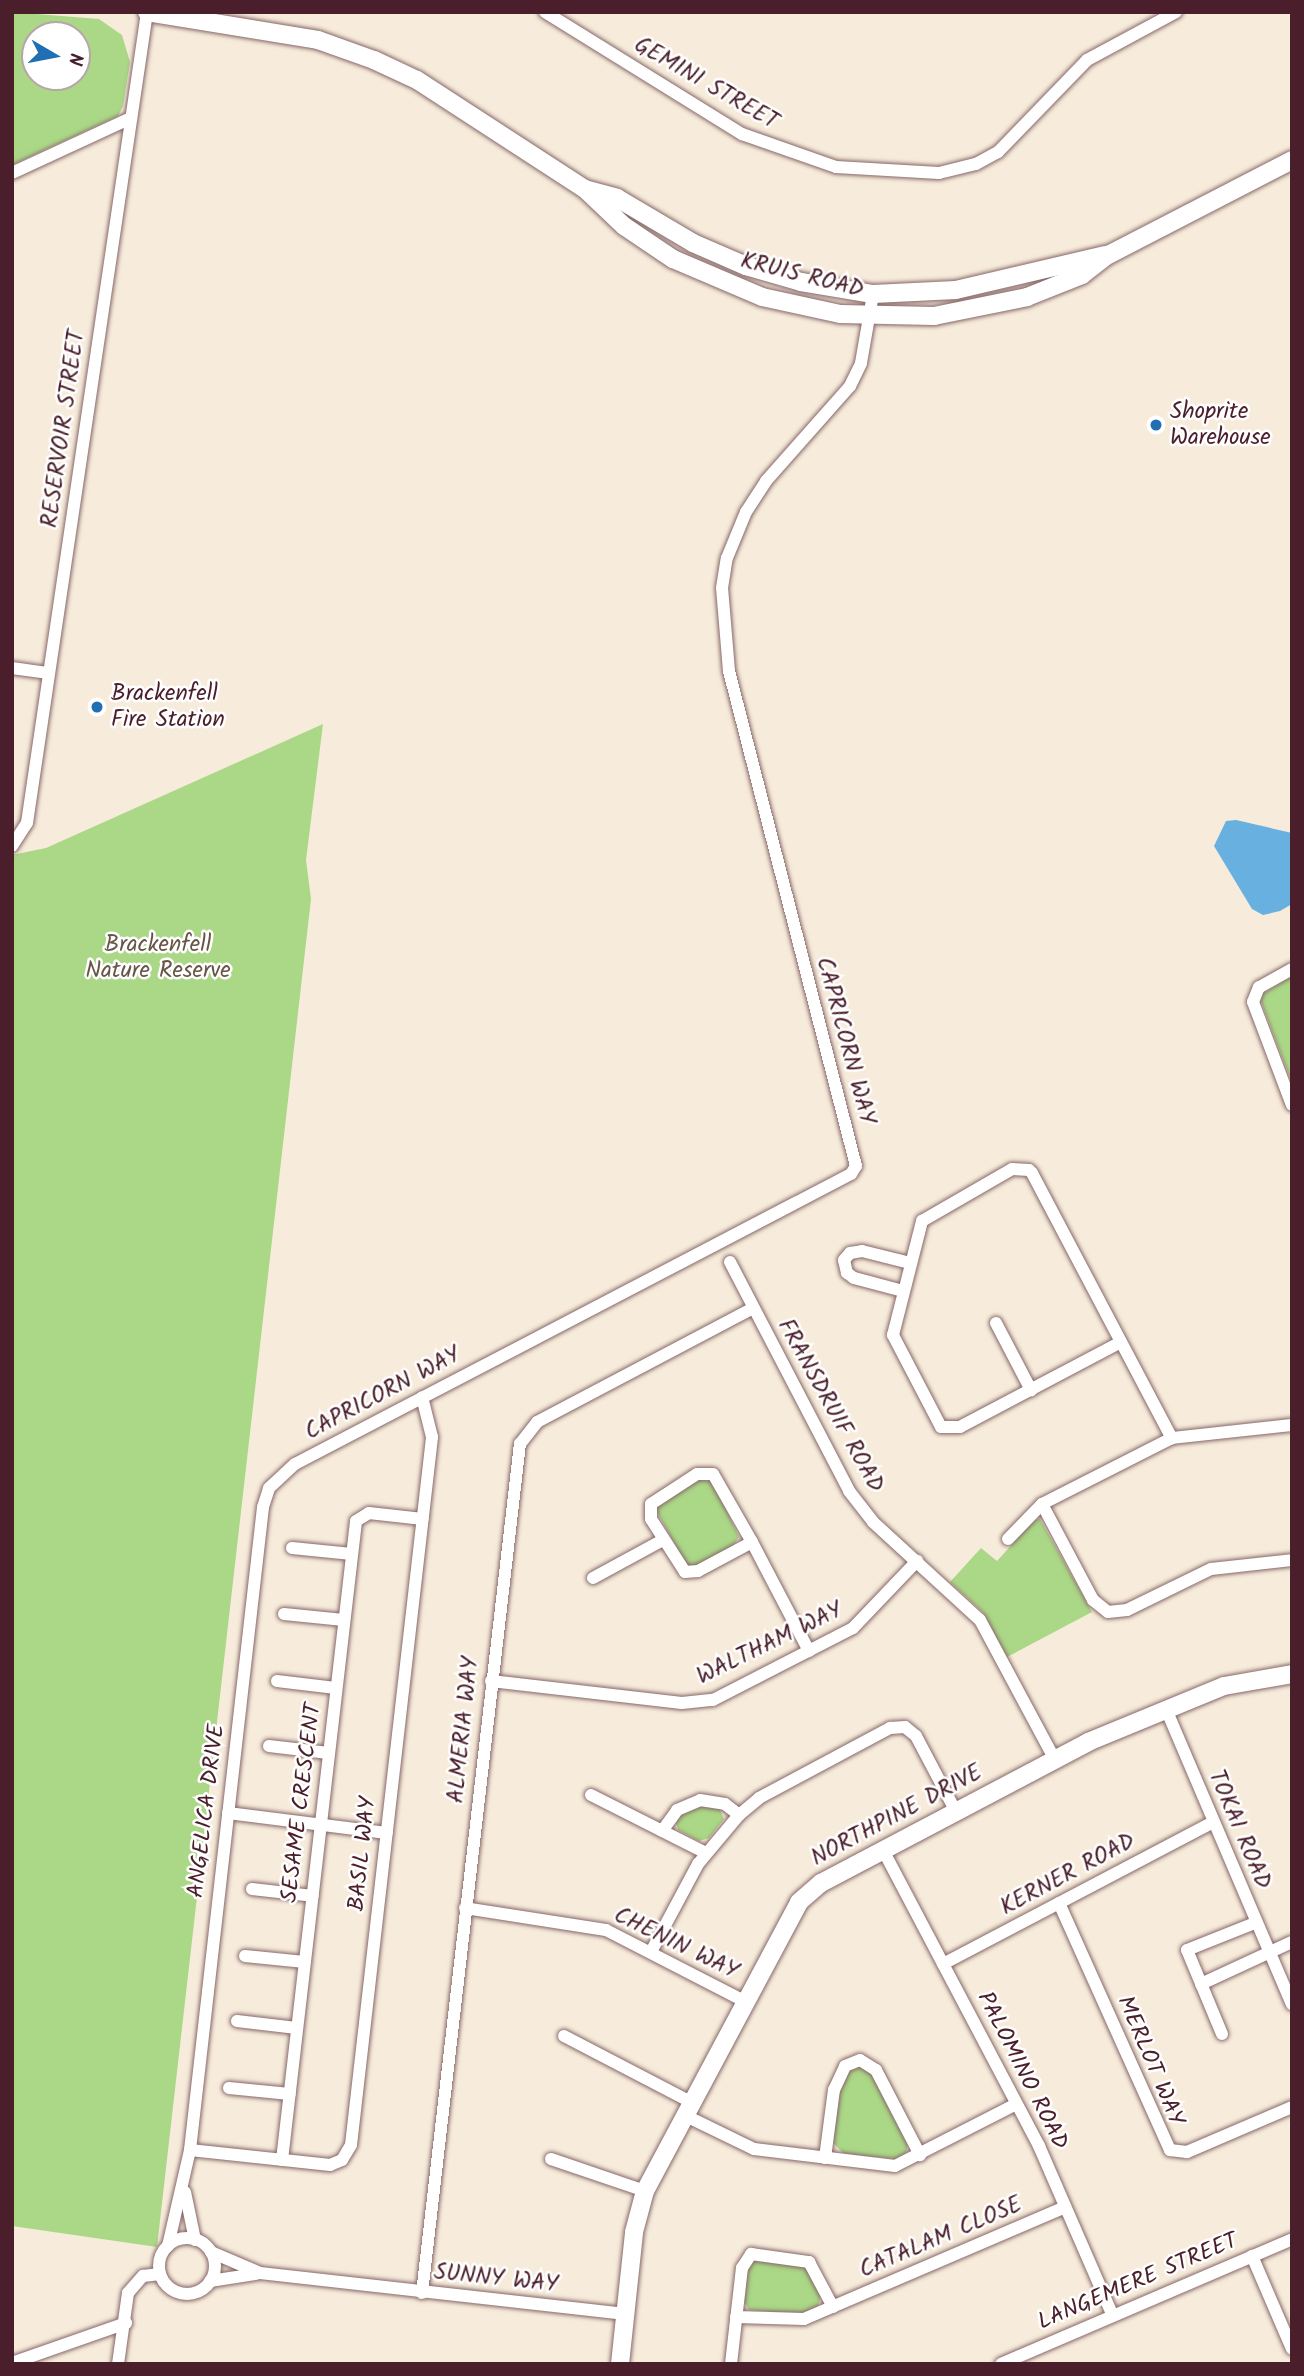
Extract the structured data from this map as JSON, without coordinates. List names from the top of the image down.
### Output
{
  "streets": {
    "street": [
      "GEMINI STREET",
      "KRUIS ROAD",
      "RESERVOIR STREET",
      "CAPRICORN WAY",
      "FRANSDRUIF ROAD",
      "WALTHAM WAY",
      "ALMERIA WAY",
      "SESAME CRESCENT",
      "ANGELICA DRIVE",
      "NORTHPINE DRIVE",
      "TOKAI ROAD",
      "BASIL WAY",
      "KERNER ROAD",
      "CHENIN WAY",
      "MERLOT WAY",
      "PALOMINO ROAD",
      "CATALAM CLOSE",
      "SUNNY WAY",
      "LANGEMERE STREET"
    ]
  },
  "crossings": [
    ["KRUIS ROAD", "RESERVOIR STREET"],
    ["KRUIS ROAD", "CAPRICORN WAY"],
    ["CAPRICORN WAY", "ANGELICA DRIVE"],
    ["CAPRICORN WAY", "BASIL WAY"],
    ["FRANSDRUIF ROAD", "WALTHAM WAY"],
    ["FRANSDRUIF ROAD", "ALMERIA WAY"],
    ["FRANSDRUIF ROAD", "NORTHPINE DRIVE"],
    ["WALTHAM WAY", "ALMERIA WAY"],
    ["ALMERIA WAY", "CHENIN WAY"],
    ["ALMERIA WAY", "SUNNY WAY"],
    ["SESAME CRESCENT", "BASIL WAY"],
    ["ANGELICA DRIVE", "BASIL WAY"],
    ["NORTHPINE DRIVE", "TOKAI ROAD"],
    ["NORTHPINE DRIVE", "CHENIN WAY"],
    ["NORTHPINE DRIVE", "PALOMINO ROAD"],
    ["NORTHPINE DRIVE", "SUNNY WAY"],
    ["TOKAI ROAD", "KERNER ROAD"],
    ["KERNER ROAD", "MERLOT WAY"],
    ["KERNER ROAD", "PALOMINO ROAD"],
    ["PALOMINO ROAD", "CATALAM CLOSE"],
    ["PALOMINO ROAD", "LANGEMERE STREET"]
  ],
  "parks": ["Brackenfell Nature Reserve"],
  "places": ["Shoprite Warehouse", "Brackenfell Fire Station"],
  "north": "right"
}
